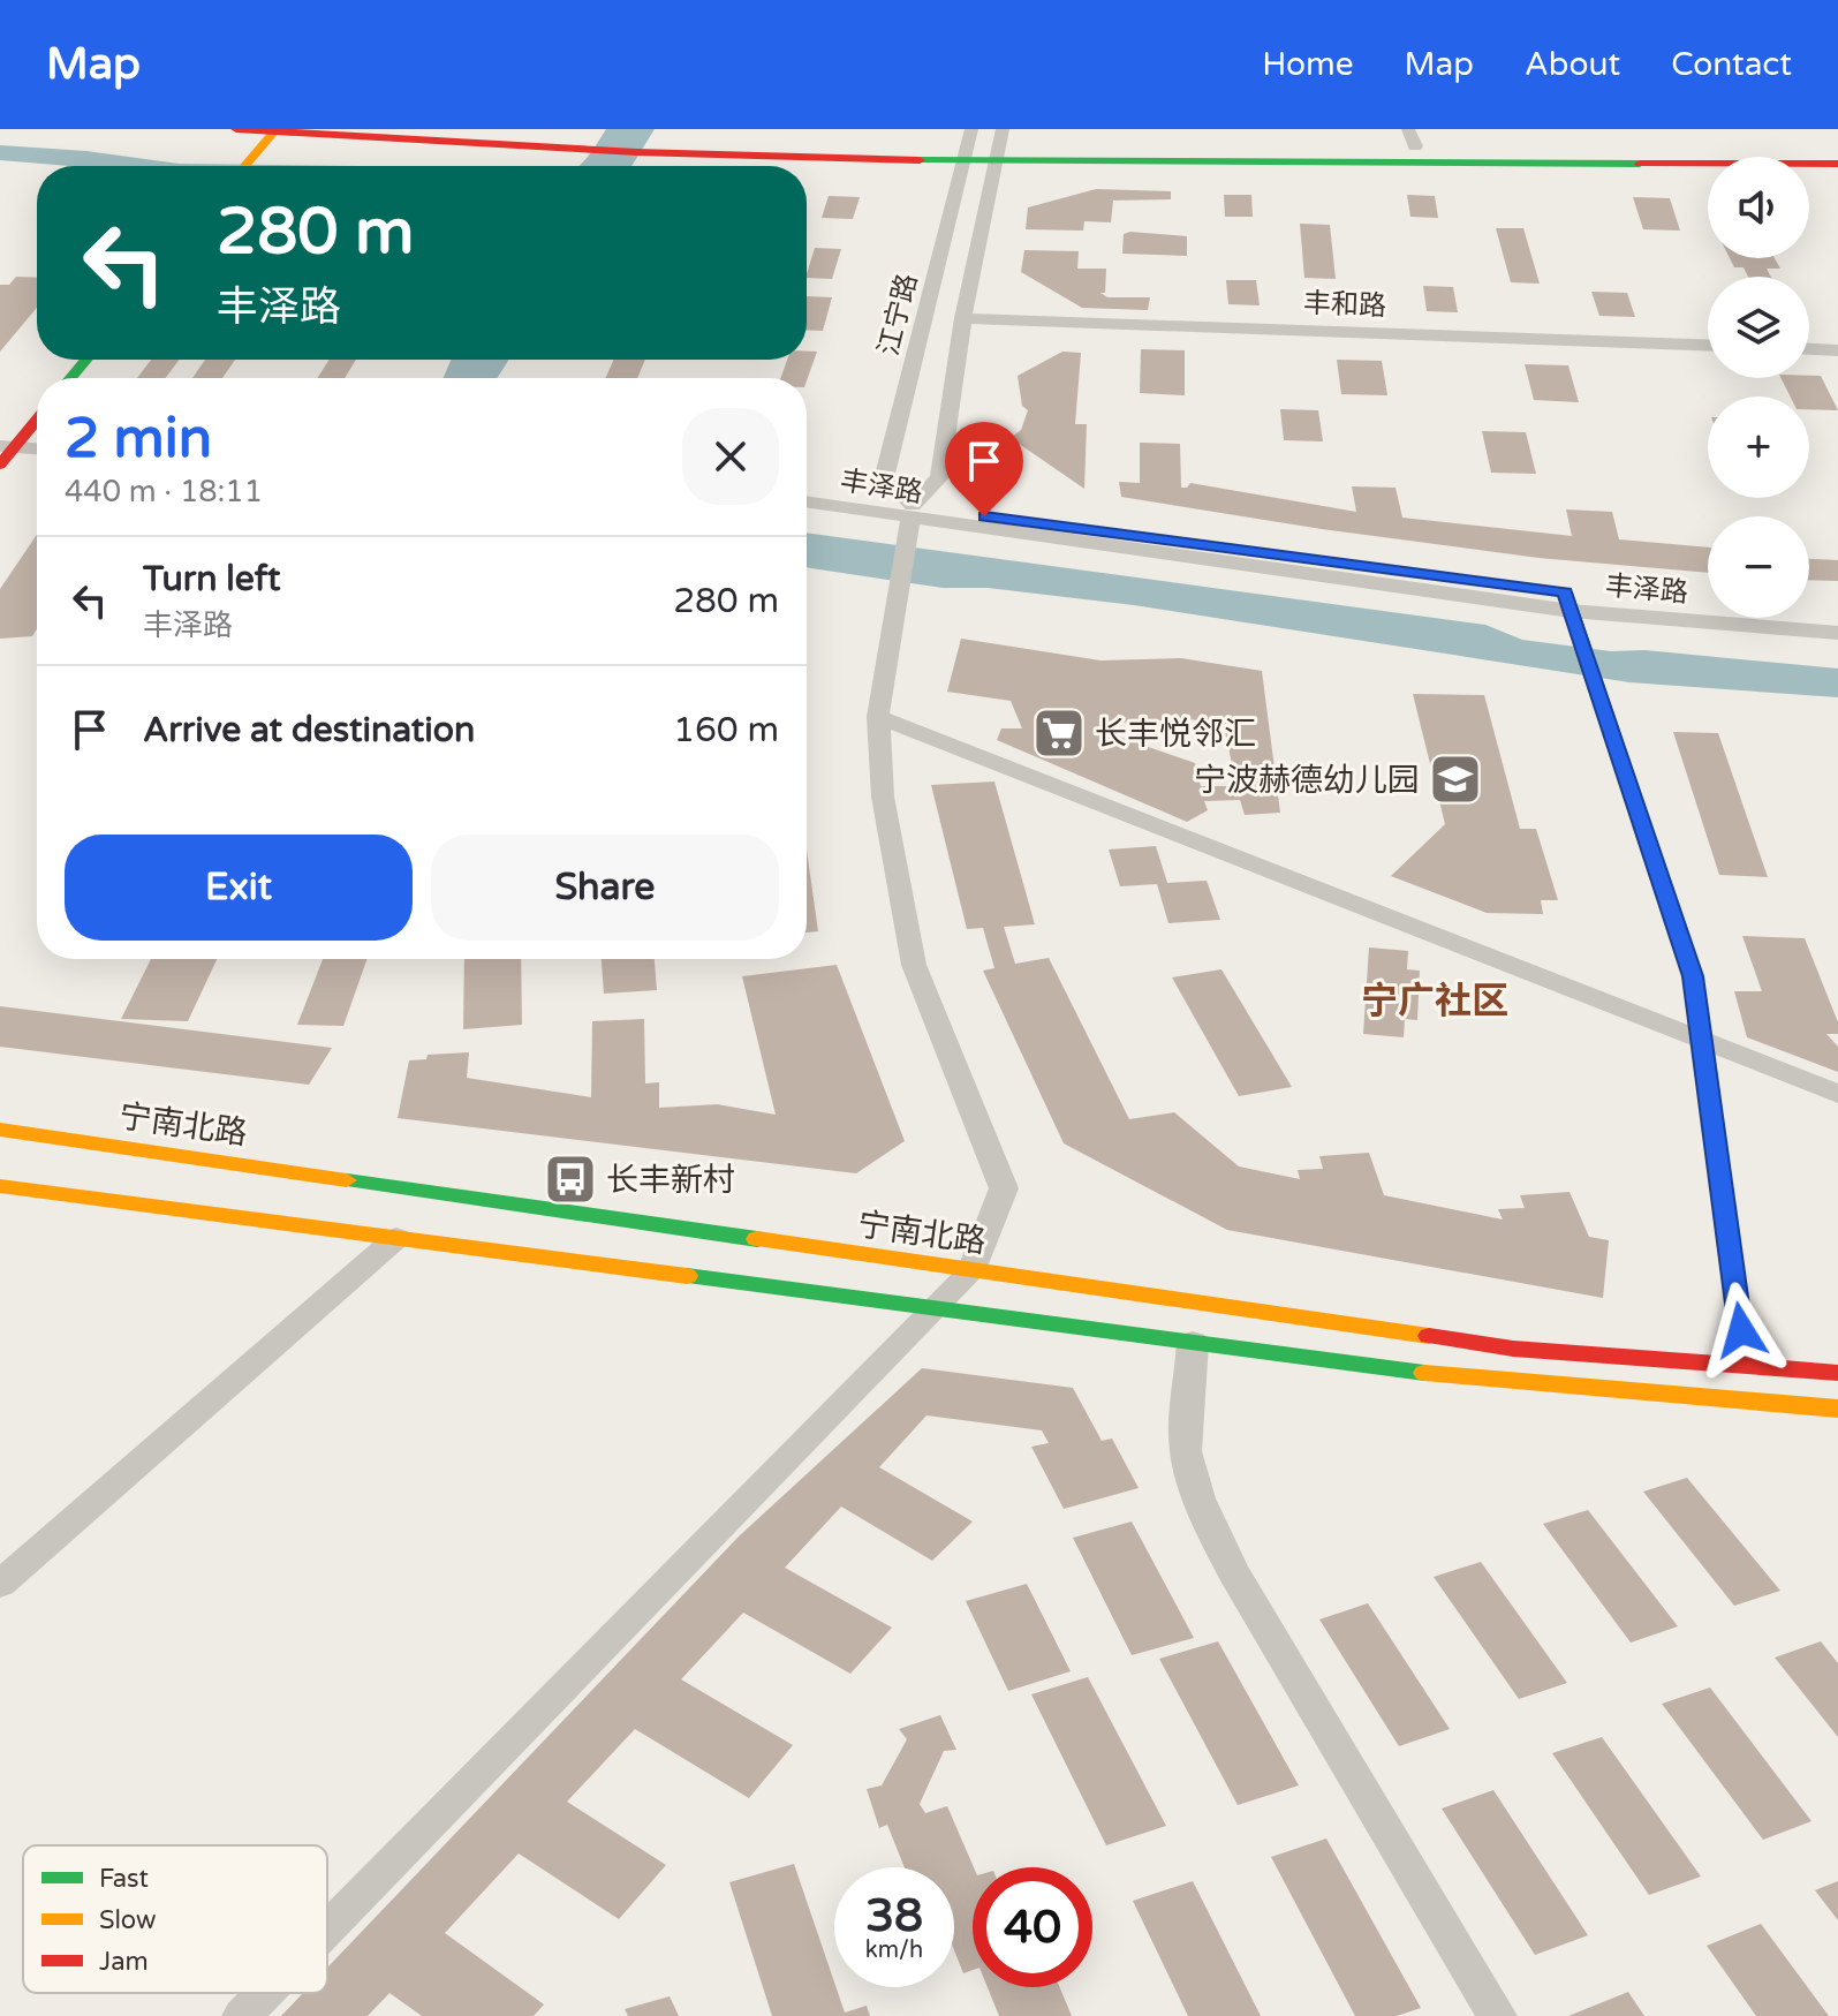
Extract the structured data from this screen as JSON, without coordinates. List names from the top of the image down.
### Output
{
  "streets": {
    "main road": ["宁南北路"],
    "street": ["丰和路", "江宁路", "丰泽路"]
  },
  "crossings": [
    ["丰和路", "江宁路"],
    ["江宁路", "丰泽路"]
  ],
  "districts": ["宁广社区"],
  "places": {
    "supermarket": ["长丰悦邻汇"],
    "school or university": ["宁波赫德幼儿园"],
    "bus stop": ["长丰新村"]
  },
  "legend": ["Fast", "Slow", "Jam"],
  "page": {
    "header": "Map",
    "nav": [
      "Home",
      "Map",
      "About",
      "Contact"
    ],
    "map_buttons": ["+", "−"],
    "turn": ["280 m", "丰泽路"],
    "heading": ["2 min", "440 m · 18:11"],
    "list": [
      {
        "name": "Turn left",
        "note": "丰泽路",
        "value": "280 m"
      },
      {
        "name": "Arrive at destination",
        "value": "160 m"
      }
    ],
    "buttons": ["Exit", "Share"],
    "speed": "38 km/h",
    "limit": "40"
  }
}
